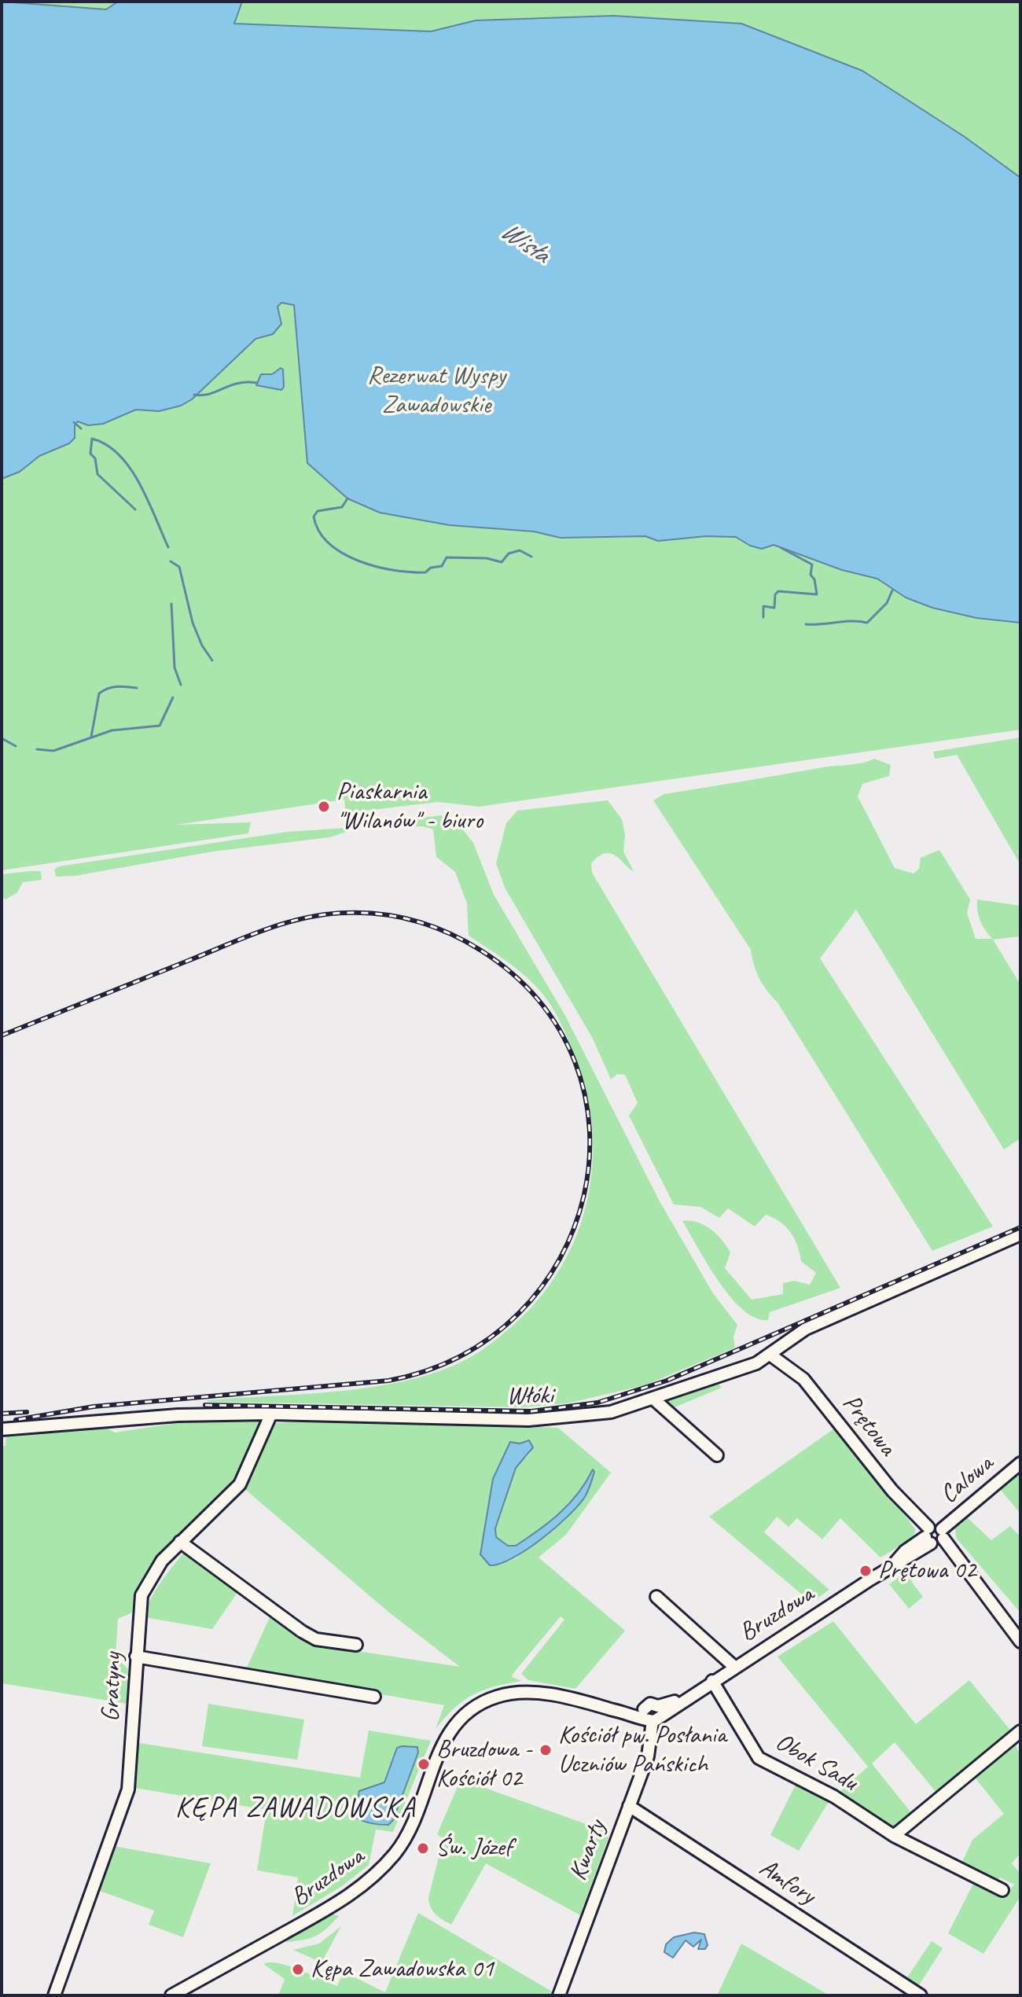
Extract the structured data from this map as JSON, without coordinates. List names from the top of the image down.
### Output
{
  "streets": {
    "street": [
      "Włóki",
      "Prętowa",
      "Calowa",
      "Bruzdowa",
      "Gratyny",
      "Obok Sadu",
      "Kwarty",
      "Amfory"
    ]
  },
  "crossings": [
    ["Włóki", "Prętowa"],
    ["Włóki", "Gratyny"],
    ["Prętowa", "Calowa"],
    ["Prętowa", "Bruzdowa"],
    ["Calowa", "Bruzdowa"],
    ["Bruzdowa", "Obok Sadu"],
    ["Bruzdowa", "Kwarty"],
    ["Kwarty", "Amfory"]
  ],
  "districts": ["KĘPA ZAWADOWSKA"],
  "water": ["Wisła"],
  "parks": ["Rezerwat Wyspy Zawadowskie"],
  "places": [
    "Piaskarnia \"Wilanów\" - biuro",
    "Prętowa 02",
    "Kościół pw. Posłania Uczniów Pańskich",
    "Bruzdowa - Kościół 02",
    "Św. Józef",
    "Kępa Zawadowska 01"
  ]
}
